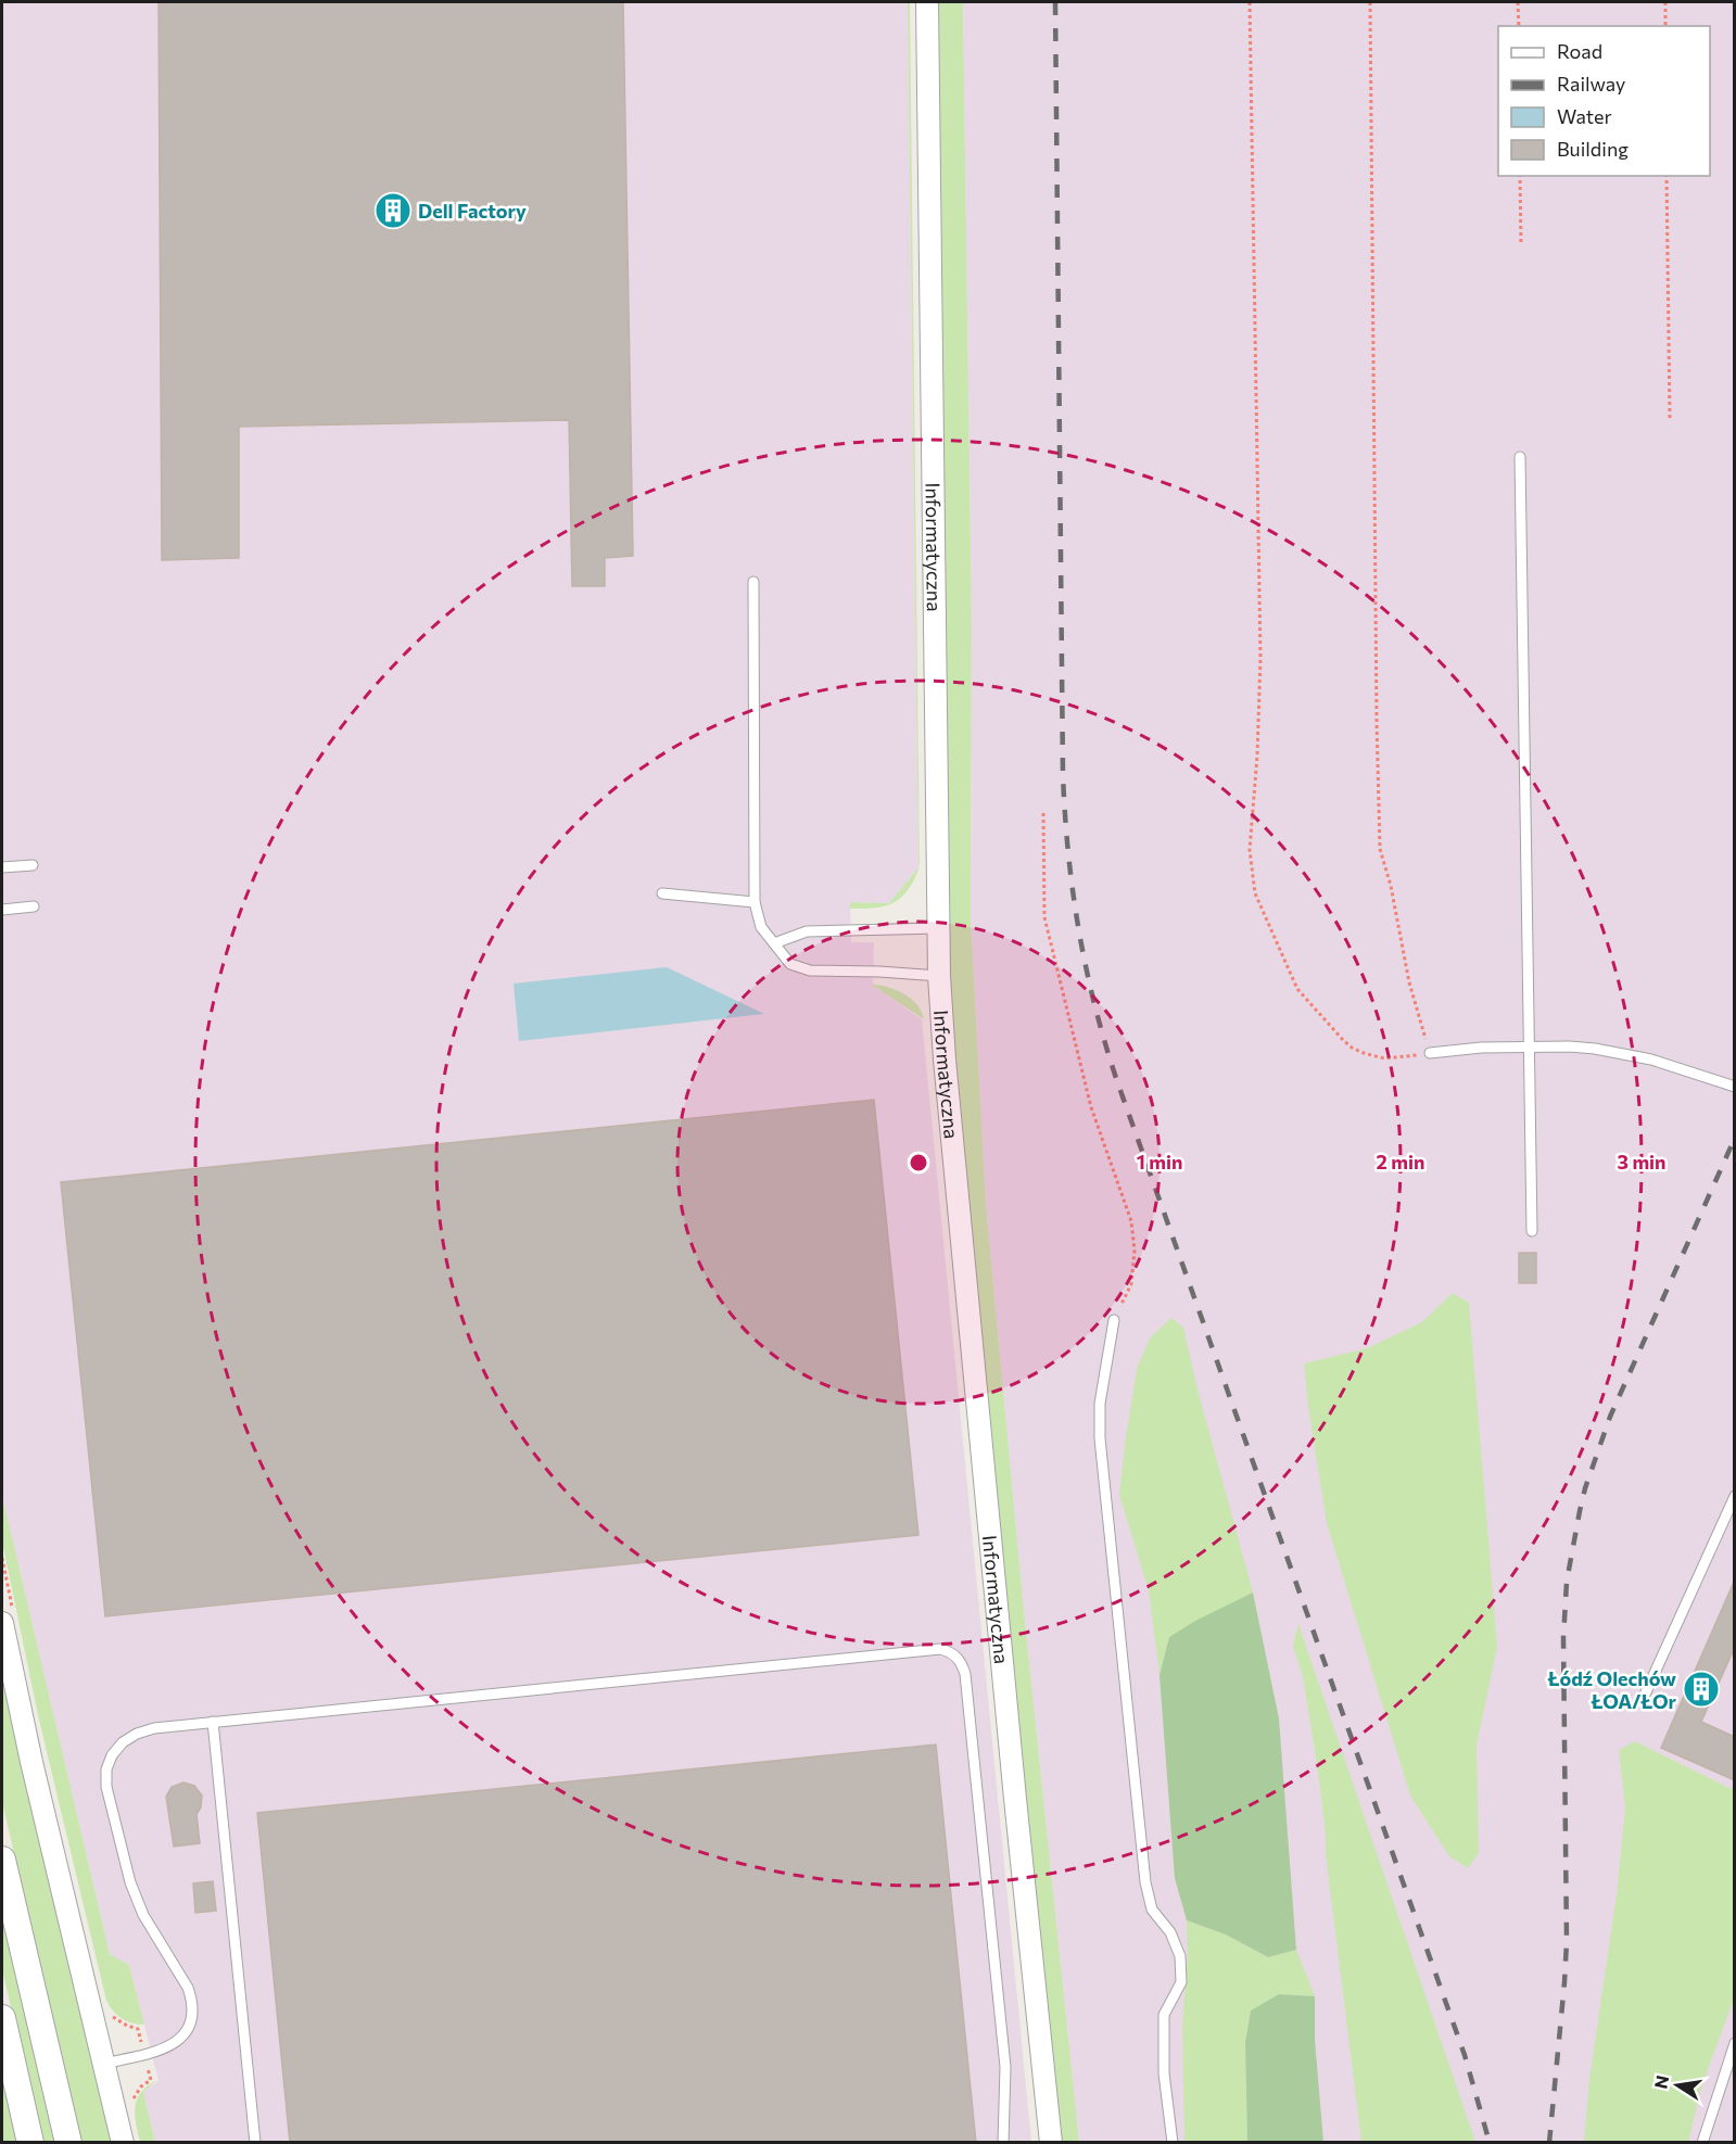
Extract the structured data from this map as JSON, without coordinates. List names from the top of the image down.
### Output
{
  "streets": {
    "street": ["Informatyczna"]
  },
  "places": {
    "building": ["Dell Factory", "Łódź Olechów ŁOA/ŁOr"]
  },
  "legend": [
    "Road",
    "Railway",
    "Water",
    "Building"
  ],
  "north": "left",
  "rings": ["1 min", "2 min", "3 min"]
}
